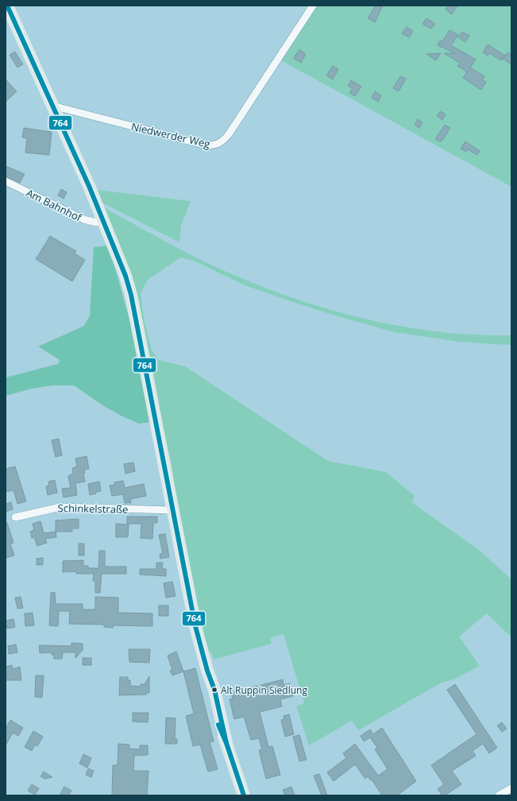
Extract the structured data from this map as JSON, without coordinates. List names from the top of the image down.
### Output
{
  "streets": {
    "street": ["Niedwerder Weg", "Am Bahnhof", "Schinkelstraße"]
  },
  "places": ["Alt Ruppin Siedlung"],
  "lines": ["transit line 764"]
}
